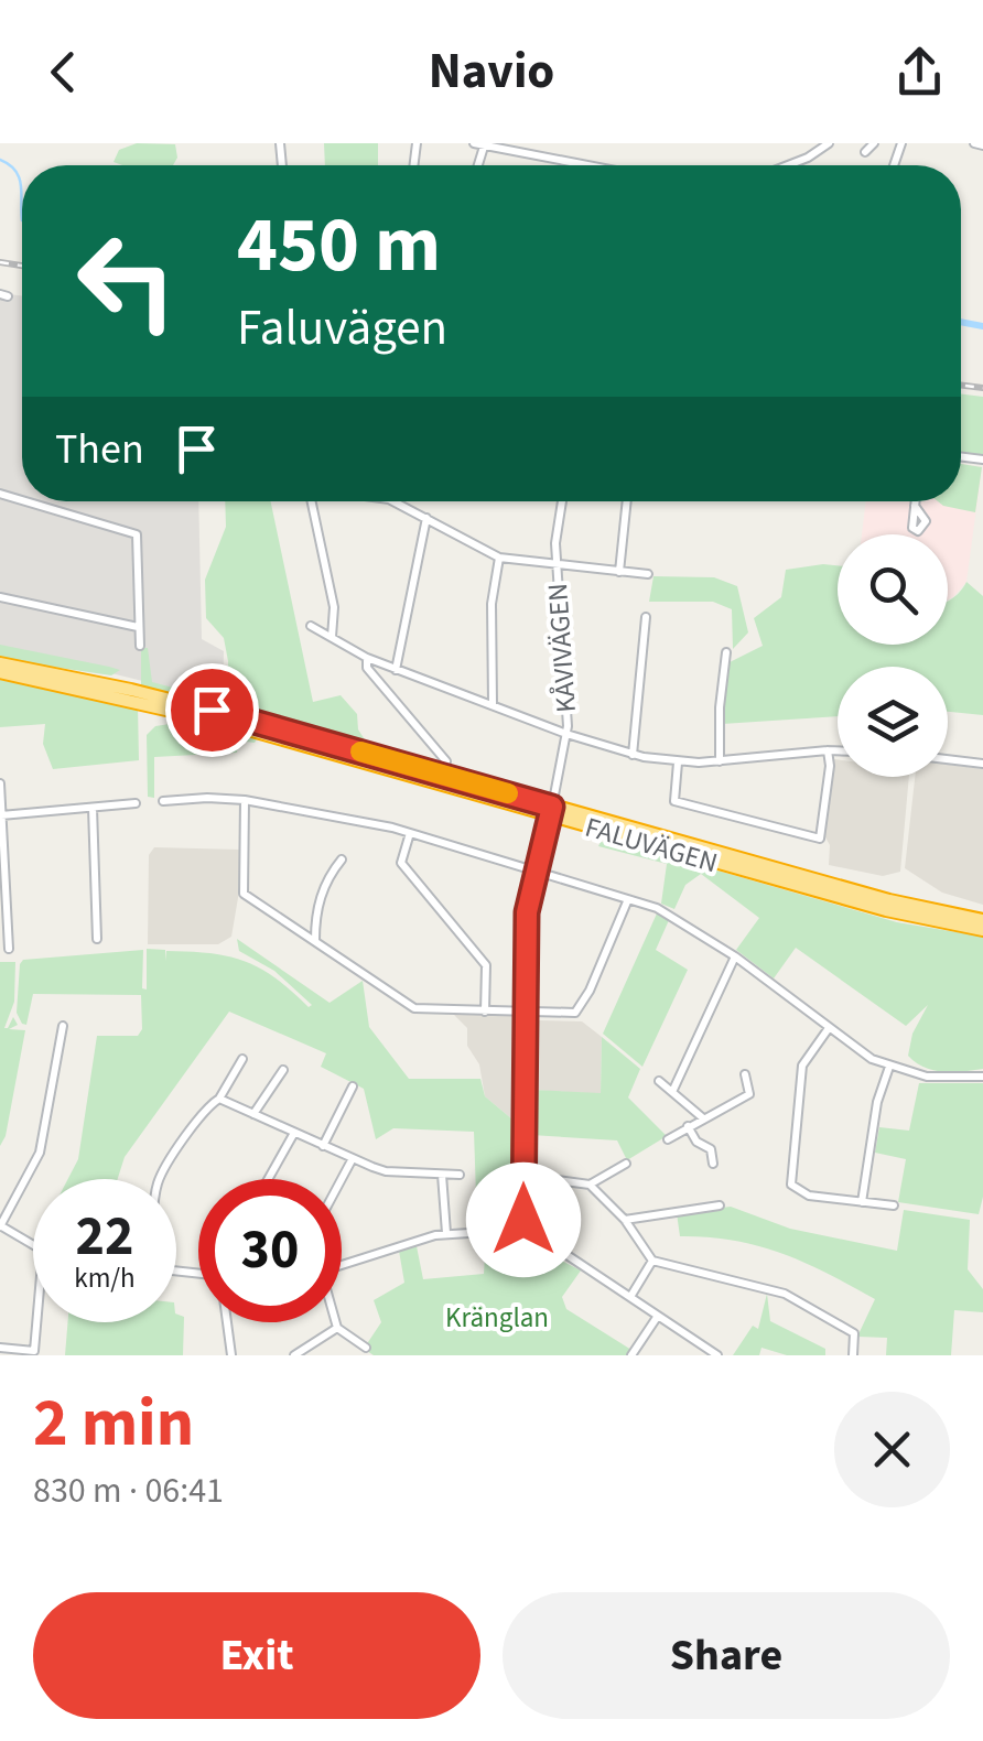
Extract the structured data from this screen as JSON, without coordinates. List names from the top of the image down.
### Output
{
  "streets": {
    "highway": ["FALUVÄGEN"],
    "street": ["KÅVIVÄGEN"]
  },
  "crossings": [
    ["KÅVIVÄGEN", "FALUVÄGEN"]
  ],
  "parks": ["Kränglan"],
  "page": {
    "header": "Navio",
    "turn": ["450 m", "Faluvägen"],
    "then": "Then",
    "speed": "22 km/h",
    "limit": "30",
    "heading": ["2 min", "830 m · 06:41"],
    "buttons": ["Exit", "Share"]
  }
}
